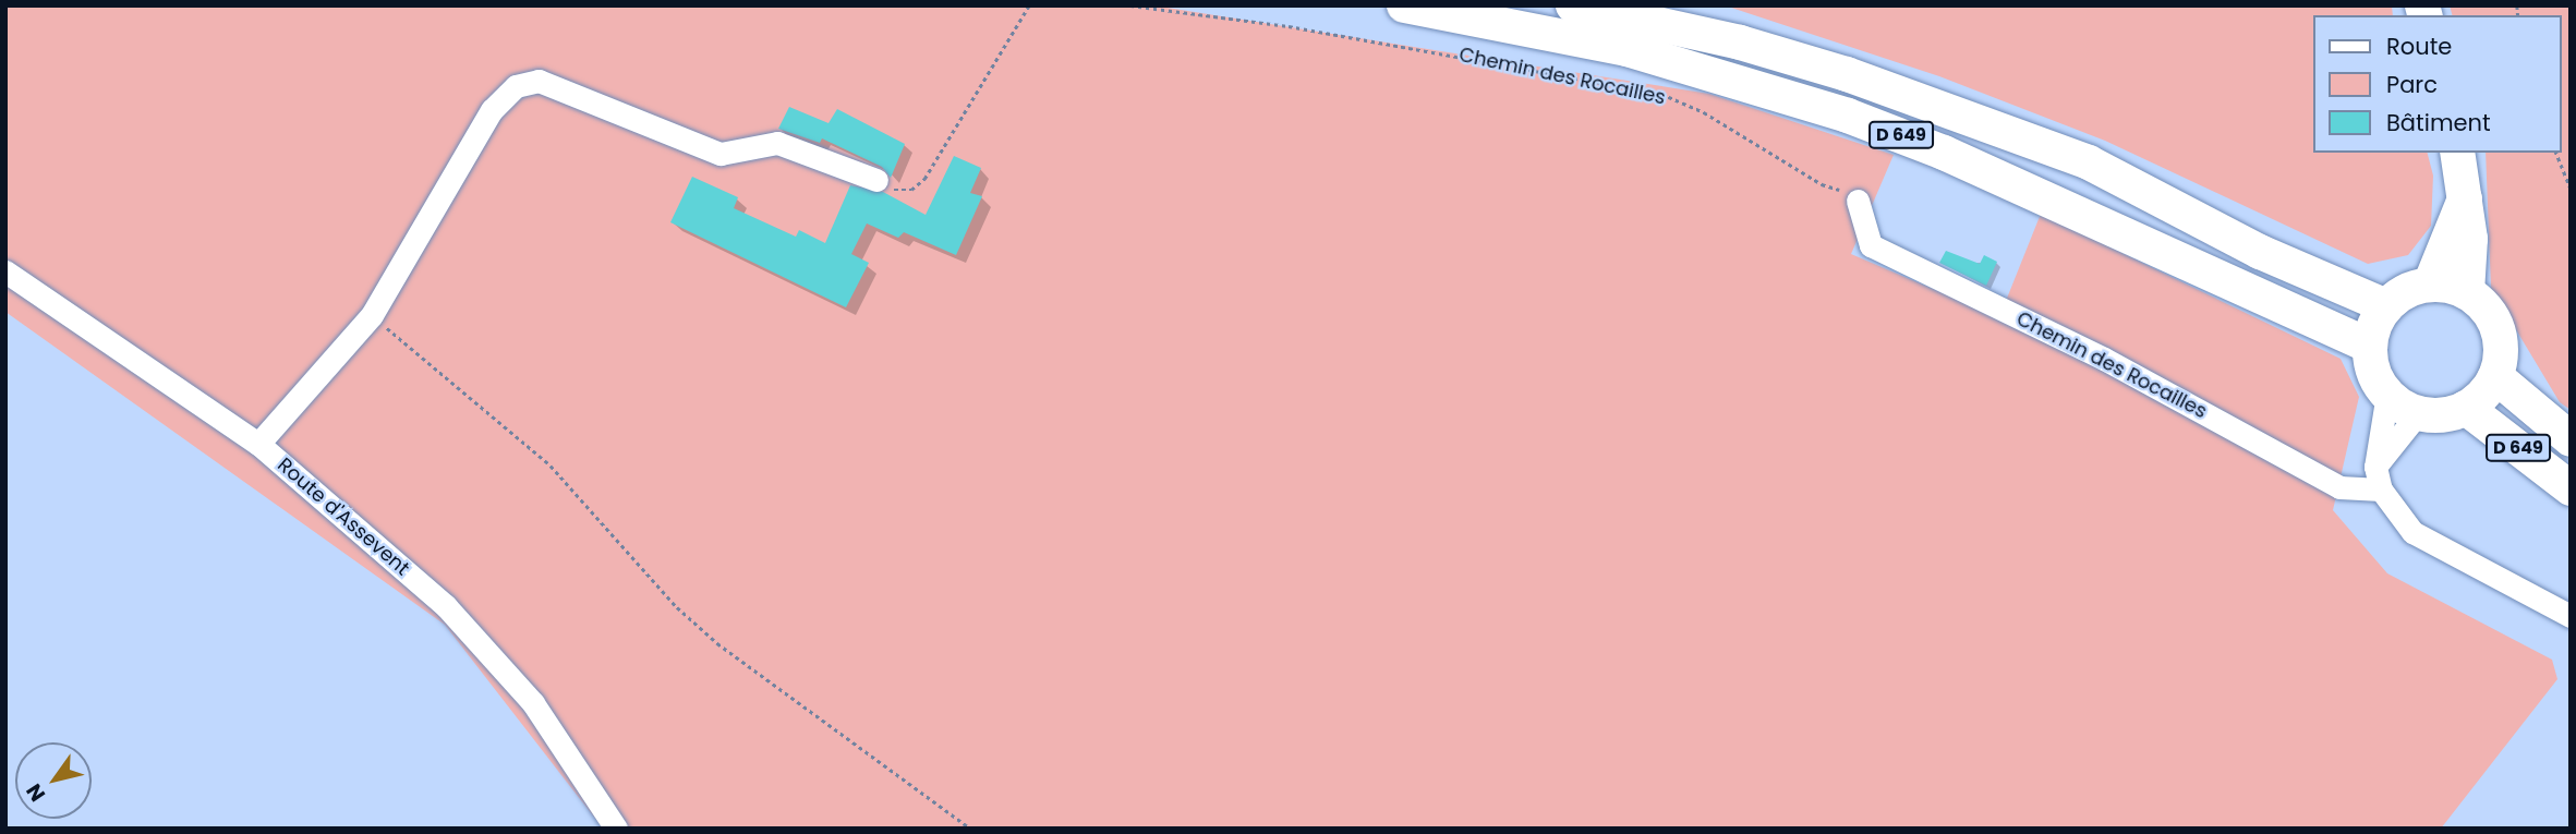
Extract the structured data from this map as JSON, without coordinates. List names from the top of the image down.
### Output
{
  "streets": {
    "highway": ["D 649"],
    "street": ["Chemin des Rocailles", "Route d'Assevent"]
  },
  "legend": ["Route", "Parc", "Bâtiment"],
  "north": "bottom left"
}
